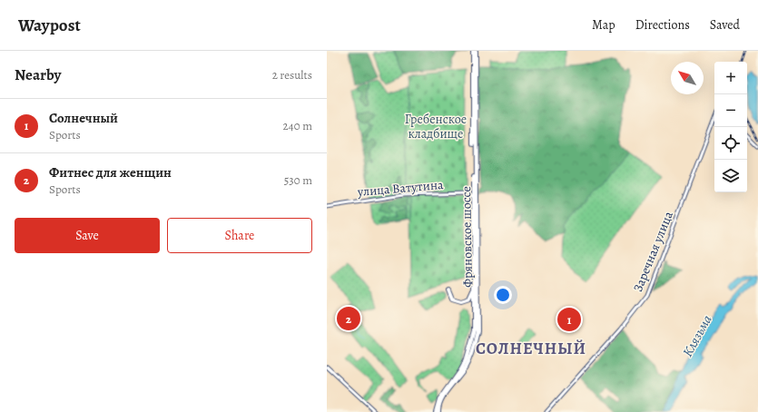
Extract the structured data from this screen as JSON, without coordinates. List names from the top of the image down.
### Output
{
  "streets": {
    "main road": ["Фряновское шоссе"],
    "street": ["улица Ватутина", "Заречная улица"]
  },
  "districts": ["СОЛНЕЧНЫЙ"],
  "water": ["Клязьма"],
  "parks": ["Гребенское кладбище"],
  "north": "top left",
  "page": {
    "header": "Waypost",
    "nav": ["Map", "Directions", "Saved"],
    "heading": ["Nearby", "2 results"],
    "map_buttons": ["+", "−"],
    "list": [
      {
        "mark": "1",
        "name": "Солнечный",
        "note": "Sports",
        "value": "240 m"
      },
      {
        "mark": "2",
        "name": "Фитнес для женщин",
        "note": "Sports",
        "value": "530 m"
      }
    ],
    "buttons": ["Save", "Share"],
    "pins": ["2", "1"]
  }
}
